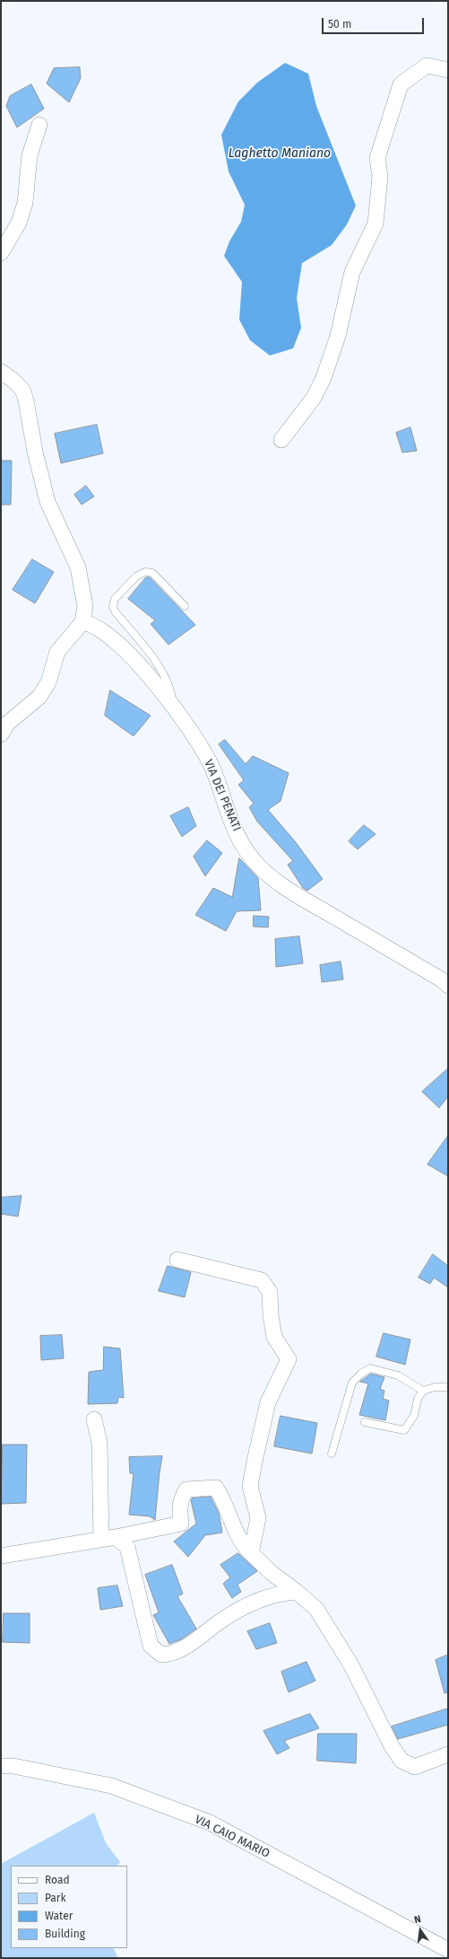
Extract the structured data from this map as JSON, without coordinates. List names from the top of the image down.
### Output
{
  "streets": {
    "street": ["VIA DEI PENATI", "VIA CAIO MARIO"]
  },
  "water": ["Laghetto Maniano"],
  "legend": [
    "Road",
    "Park",
    "Water",
    "Building"
  ],
  "scale_bar": "50 m",
  "north": "top"
}
